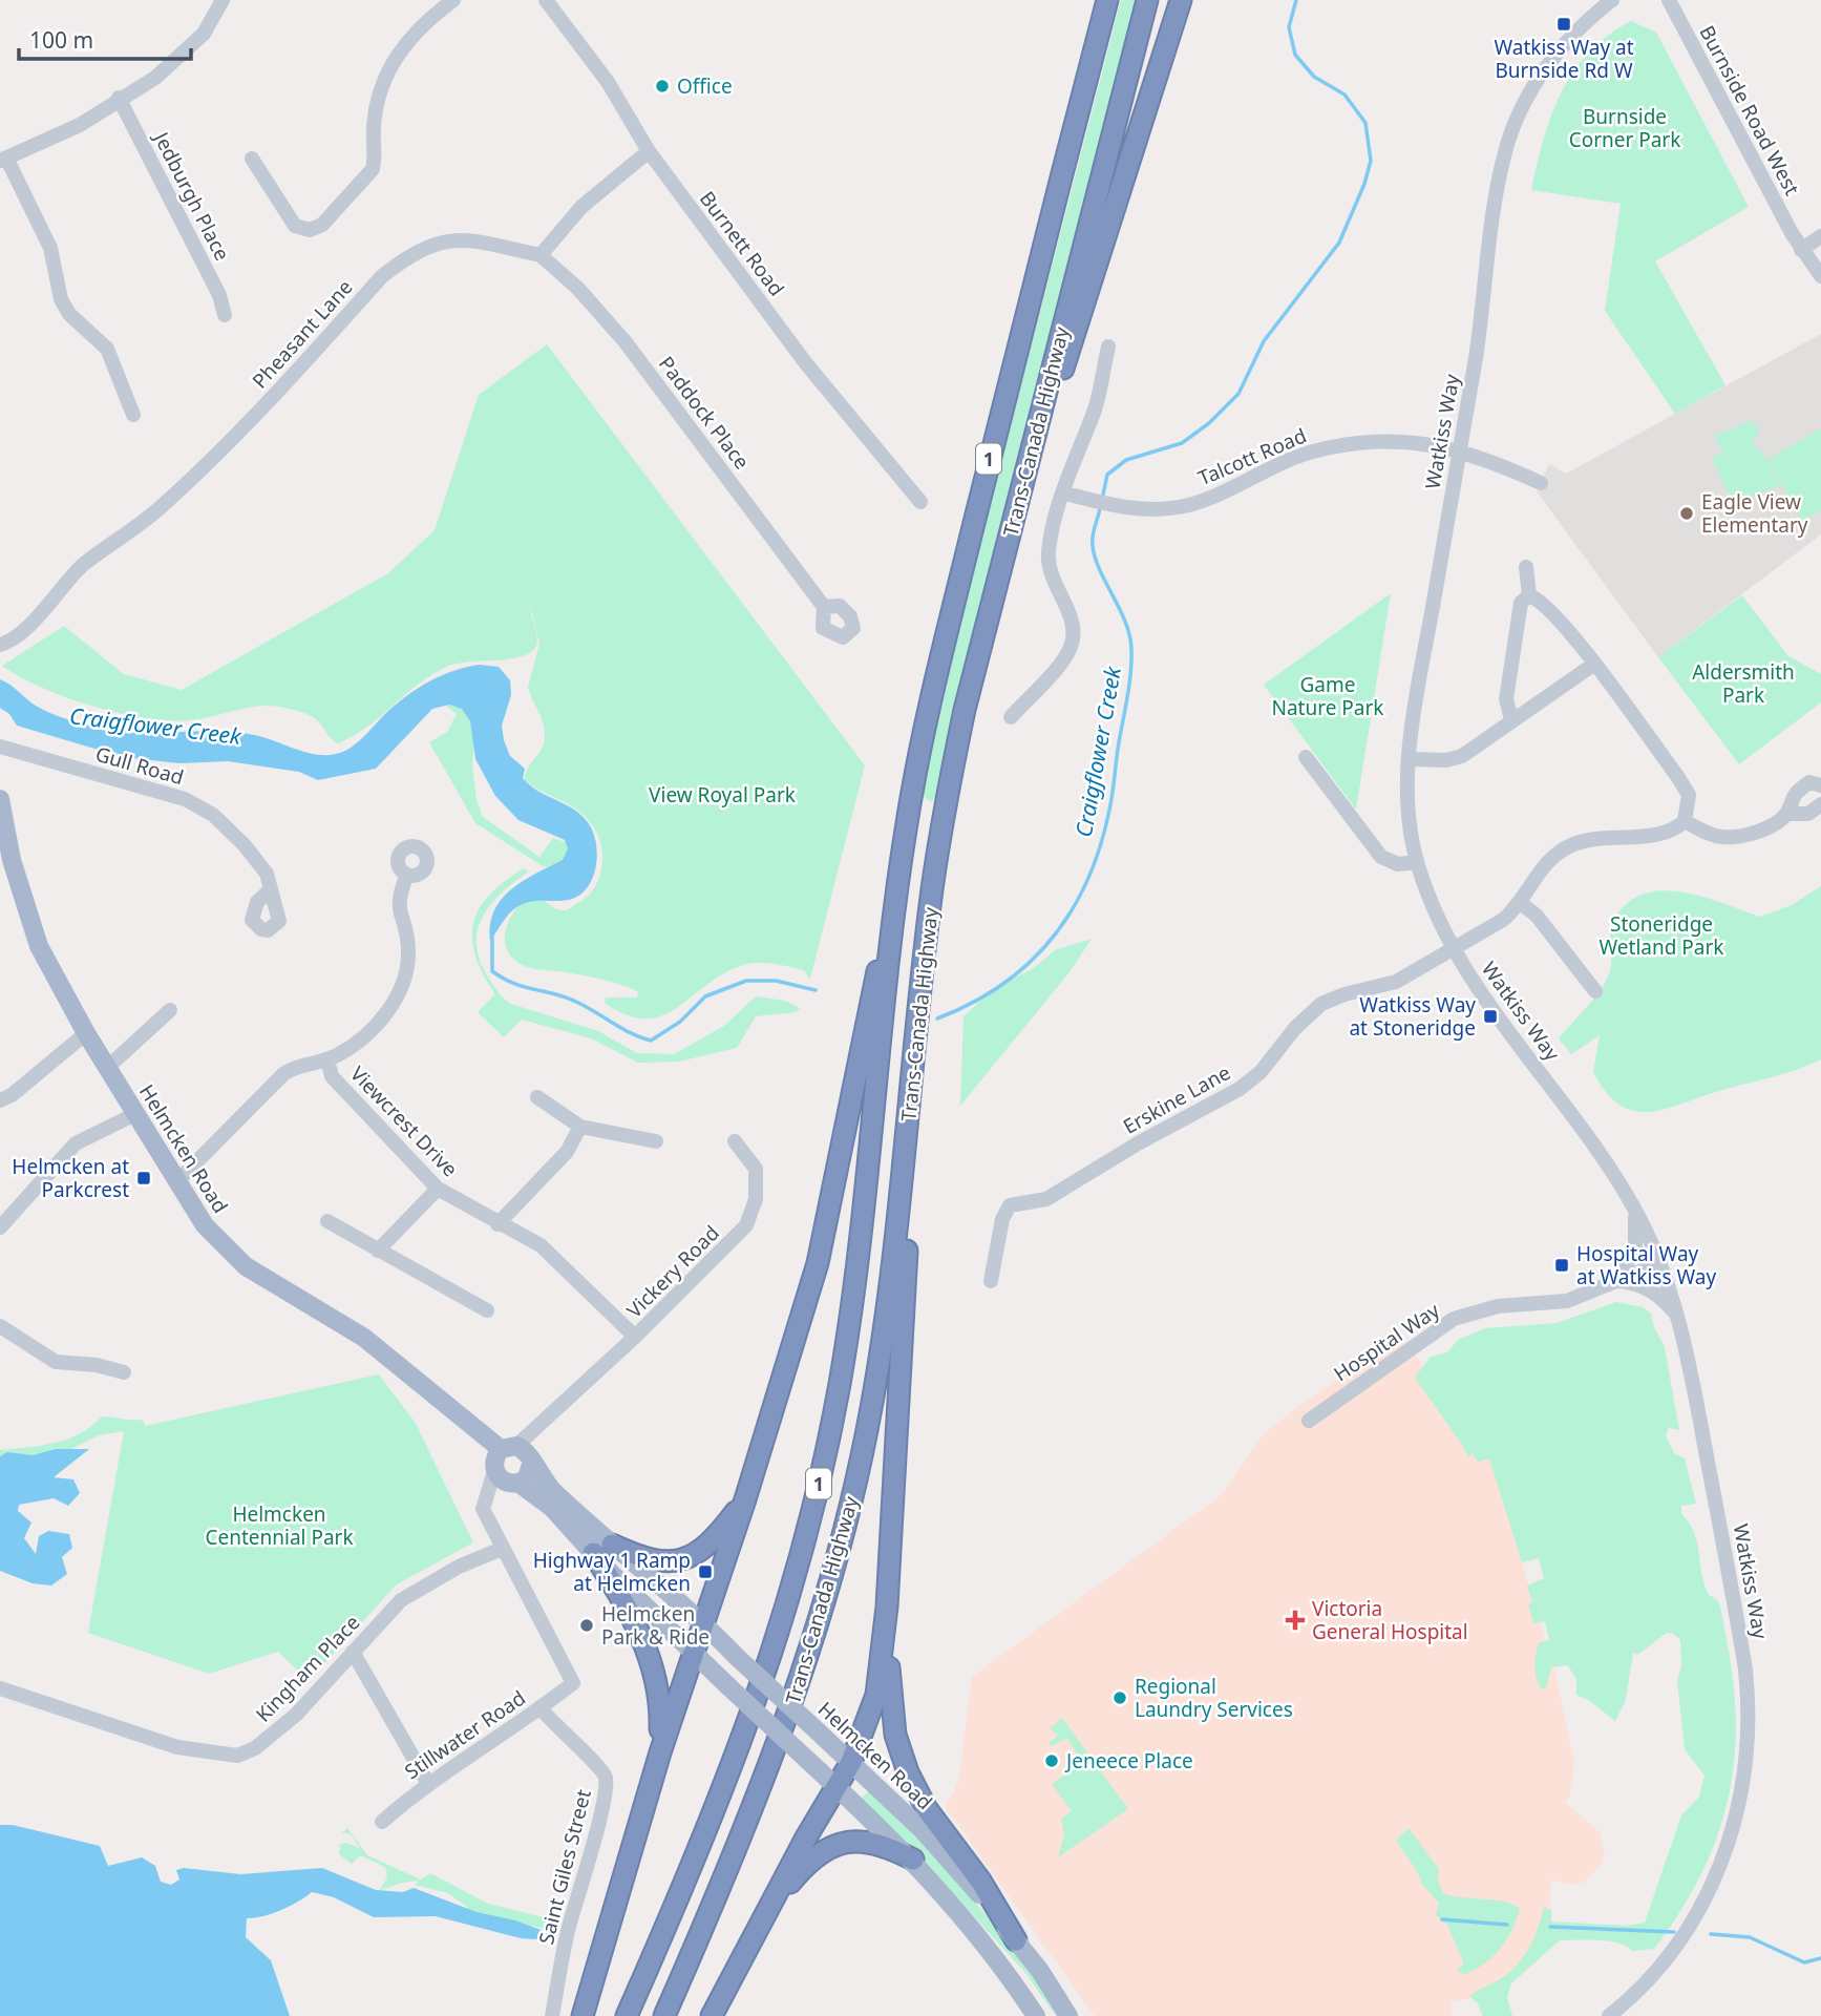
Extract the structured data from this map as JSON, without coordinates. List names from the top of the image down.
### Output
{
  "streets": {
    "highway": ["Trans-Canada Highway", "1"],
    "main road": ["Helmcken Road"],
    "street": [
      "Burnside Road West",
      "Jedburgh Place",
      "Burnett Road",
      "Pheasant Lane",
      "Paddock Place",
      "Watkiss Way",
      "Talcott Road",
      "Gull Road",
      "Erskine Lane",
      "Viewcrest Drive",
      "Vickery Road",
      "Hospital Way",
      "Kingham Place",
      "Stillwater Road",
      "Saint Giles Street"
    ]
  },
  "crossings": [
    ["Pheasant Lane", "Paddock Place"],
    ["Watkiss Way", "Talcott Road"],
    ["Watkiss Way", "Erskine Lane"],
    ["Watkiss Way", "Hospital Way"],
    ["Viewcrest Drive", "Vickery Road"],
    ["Helmcken Road", "Vickery Road"],
    ["Kingham Place", "Stillwater Road"],
    ["Stillwater Road", "Saint Giles Street"]
  ],
  "water": ["Craigflower Creek"],
  "parks": [
    "Burnside Corner Park",
    "Aldersmith Park",
    "Game Nature Park",
    "View Royal Park",
    "Stoneridge Wetland Park",
    "Helmcken Centennial Park"
  ],
  "places": {
    "transit": [
      "Watkiss Way at Burnside Rd W",
      "Watkiss Way at Stoneridge",
      "Helmcken at Parkcrest",
      "Hospital Way at Watkiss Way",
      "Highway 1 Ramp at Helmcken"
    ],
    "other": [
      "Office",
      "Eagle View Elementary",
      "Helmcken Park & Ride",
      "Regional Laundry Services",
      "Jeneece Place"
    ],
    "health": ["Victoria General Hospital"]
  },
  "scale_bar": "100 m"
}
